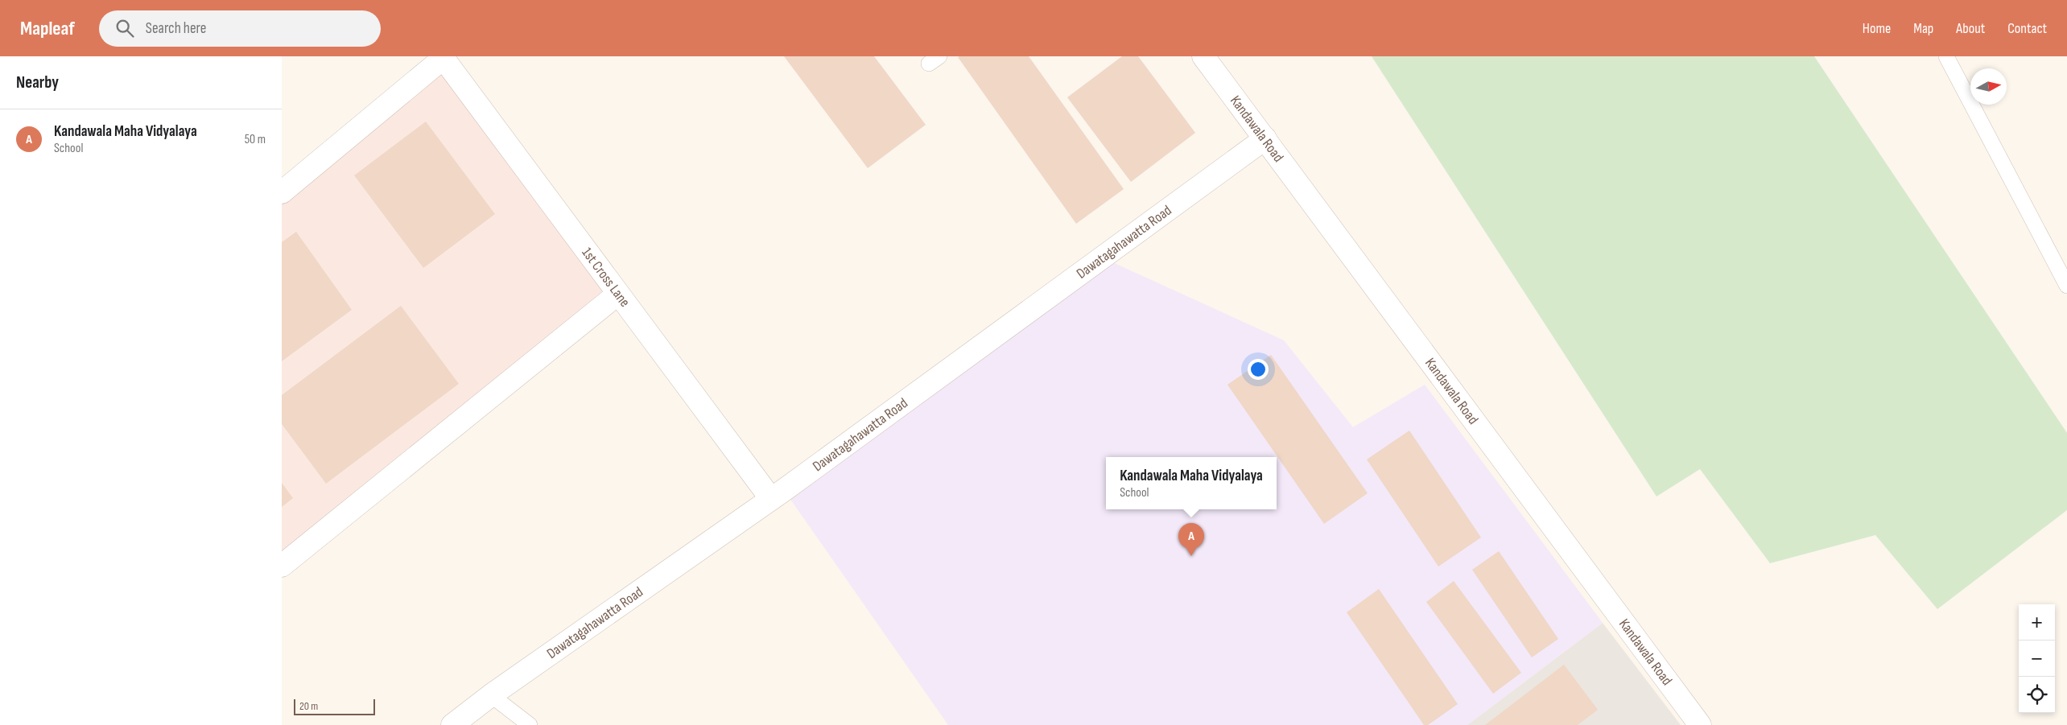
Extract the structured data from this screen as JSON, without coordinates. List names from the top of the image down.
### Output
{
  "streets": {
    "street": ["Kandawala Road", "Dawatagahawatta Road", "1st Cross Lane"]
  },
  "crossings": [
    ["Kandawala Road", "Dawatagahawatta Road"],
    ["Dawatagahawatta Road", "1st Cross Lane"]
  ],
  "scale_bar": "20 m",
  "north": "right",
  "page": {
    "header": "Mapleaf",
    "search": "Search here",
    "nav": [
      "Home",
      "Map",
      "About",
      "Contact"
    ],
    "heading": "Nearby",
    "list": [
      {
        "mark": "A",
        "name": "Kandawala Maha Vidyalaya",
        "note": "School",
        "value": "50 m"
      }
    ],
    "popup": ["Kandawala Maha Vidyalaya", "School"],
    "pins": "A",
    "map_buttons": ["+", "−"],
    "scale": "20 m"
  }
}
